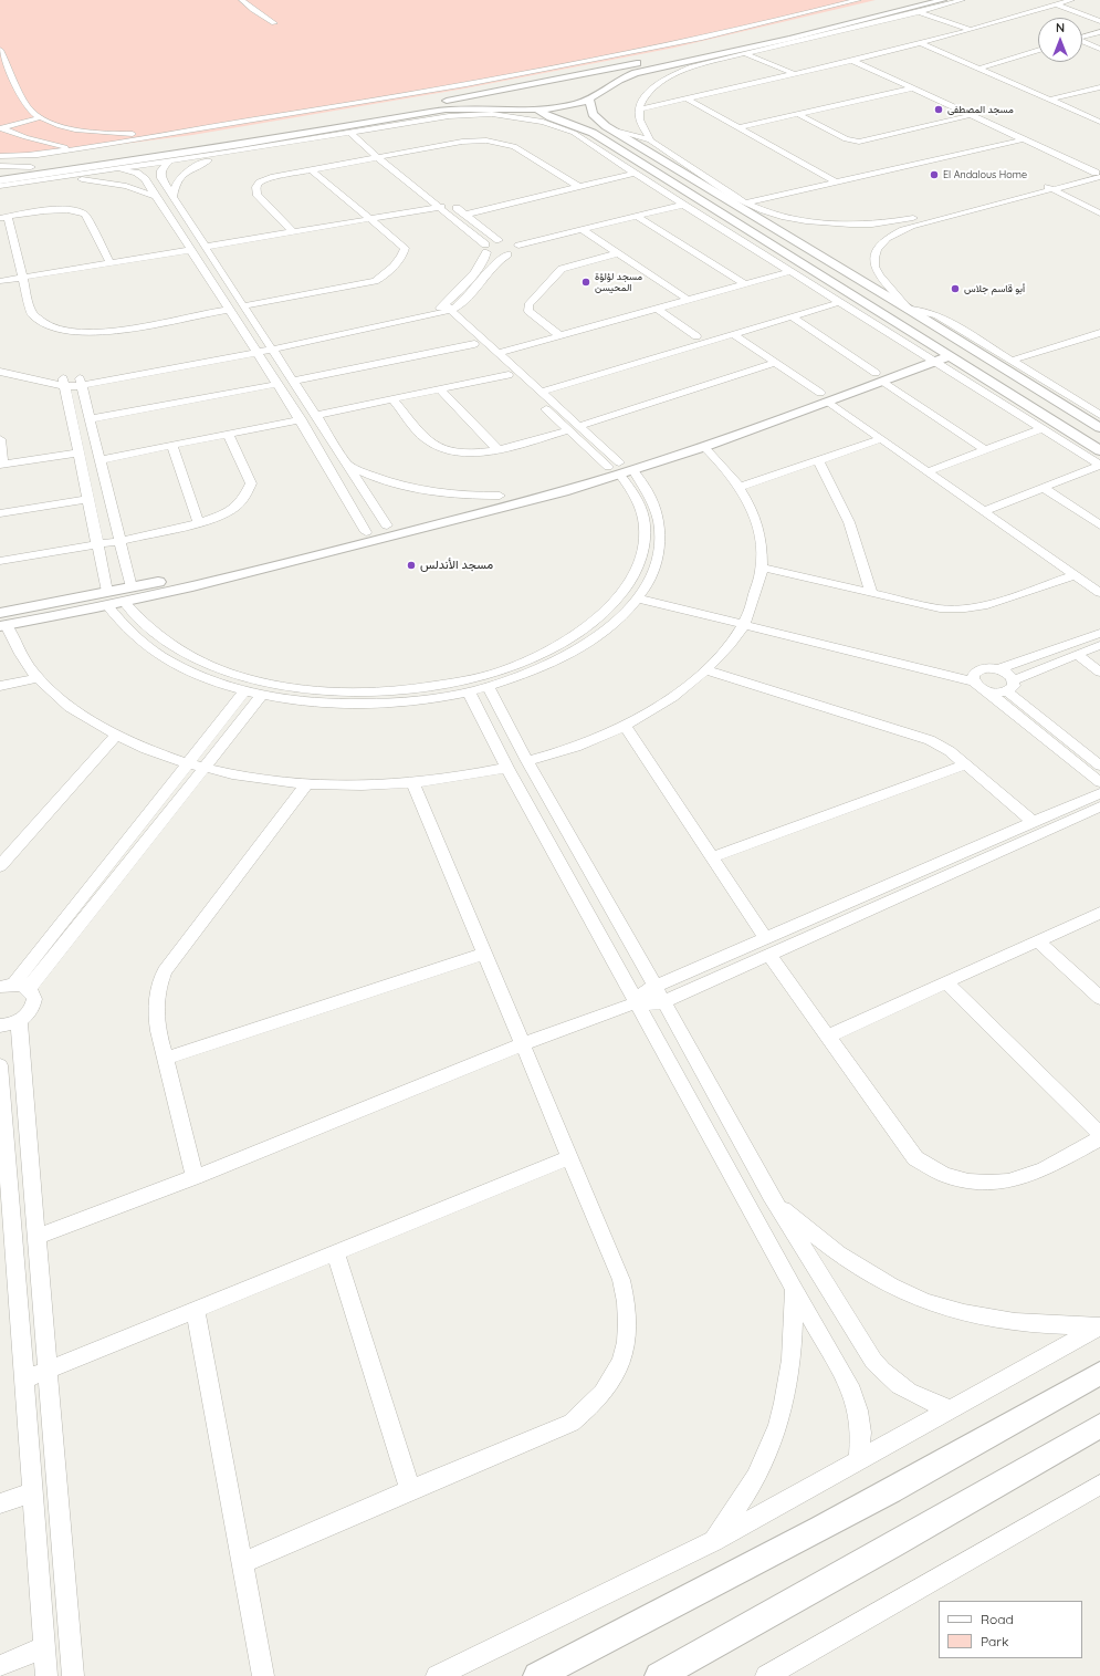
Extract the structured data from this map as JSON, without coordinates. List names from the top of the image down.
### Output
{
  "places": [
    "مسجد المصطفى",
    "El Andalous Home",
    "مسجد لؤلؤة المحيسن",
    "أبو قاسم جلاس",
    "مسجد الأندلس"
  ],
  "legend": ["Road", "Park"],
  "north": "top"
}
